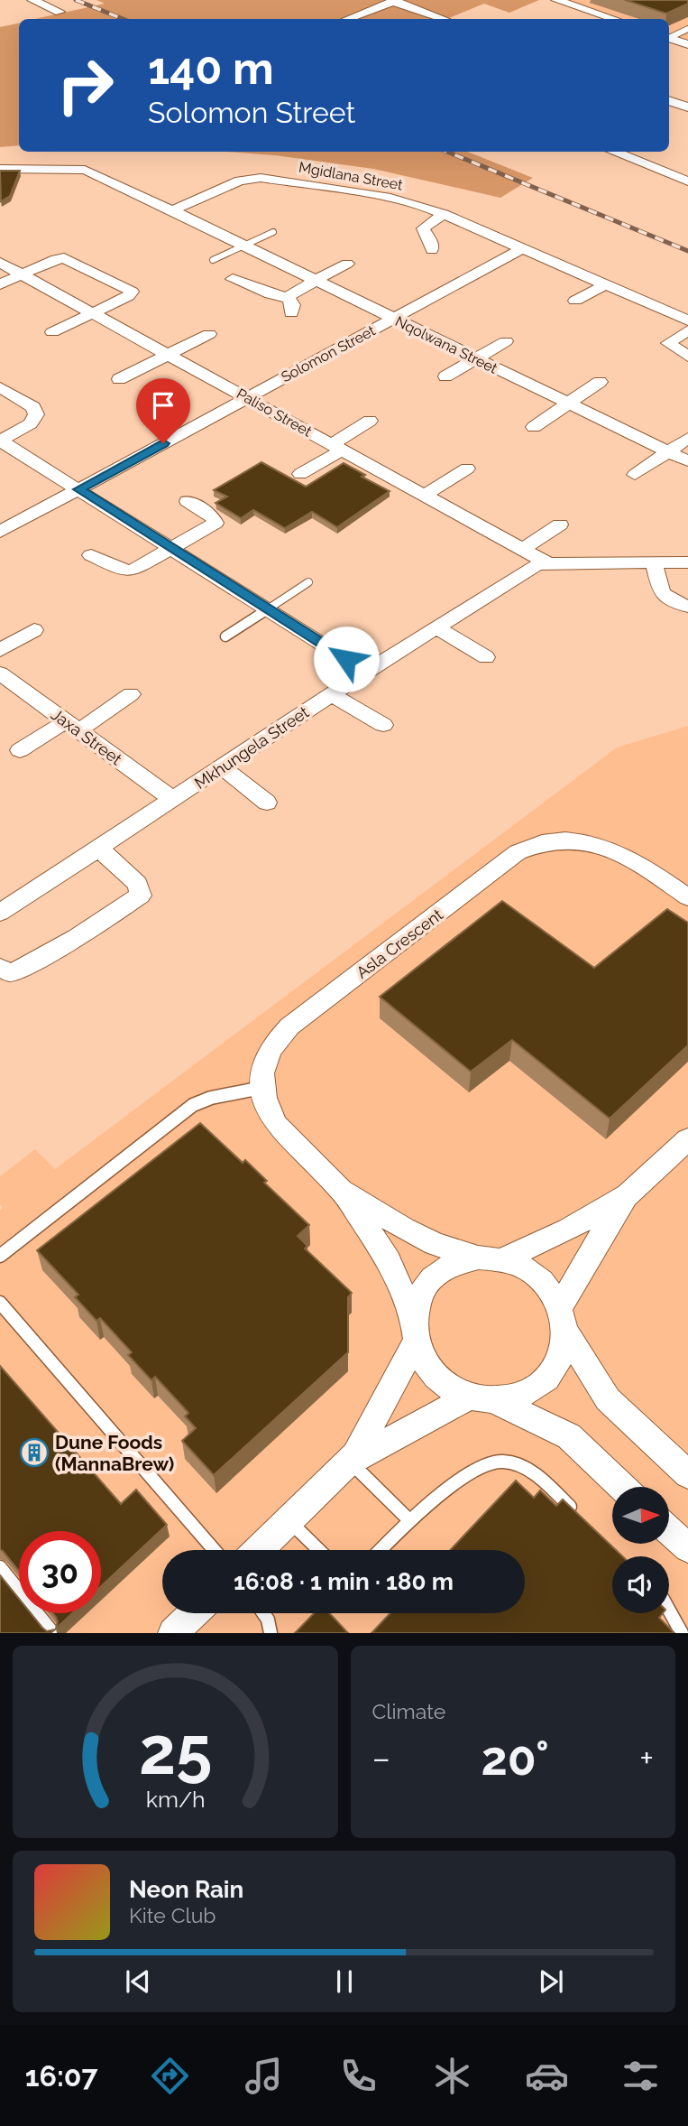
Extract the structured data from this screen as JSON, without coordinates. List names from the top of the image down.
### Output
{
  "streets": {
    "street": [
      "Mgidlana Street",
      "Nqolwana Street",
      "Solomon Street",
      "Paliso Street",
      "Jaxa Street",
      "Mkhungela Street",
      "Asla Crescent"
    ]
  },
  "crossings": [
    ["Mgidlana Street", "Nqolwana Street"],
    ["Mgidlana Street", "Solomon Street"],
    ["Nqolwana Street", "Solomon Street"],
    ["Solomon Street", "Paliso Street"],
    ["Paliso Street", "Mkhungela Street"],
    ["Jaxa Street", "Mkhungela Street"]
  ],
  "places": {
    "building": ["Dune Foods (MannaBrew)"]
  },
  "north": "right",
  "page": {
    "turn": ["140 m", "Solomon Street"],
    "limit": "30",
    "trip": "16:08 · 1 min · 180 m",
    "tile": "Climate",
    "heat": ["−", "20°", "+"],
    "song": ["Neon Rain", "Kite Club"],
    "tabs": "16:07",
    "gauge": ["25", "km/h"]
  }
}
